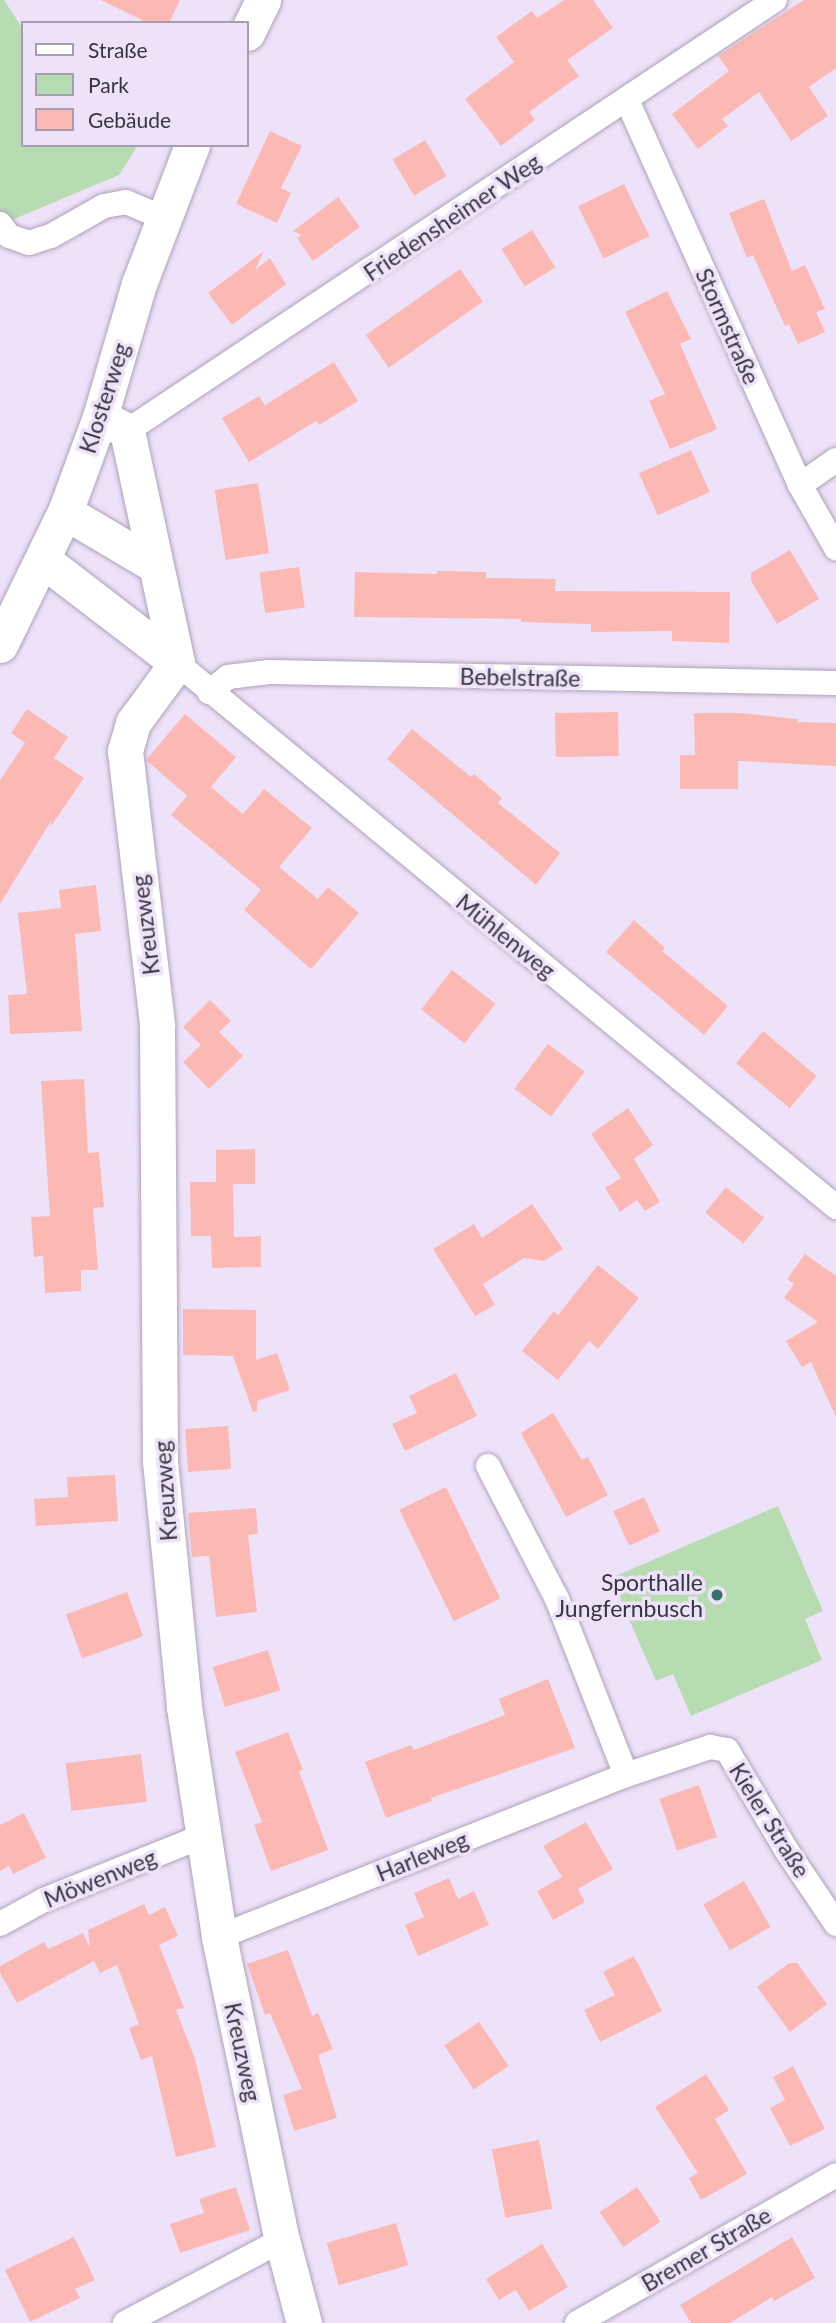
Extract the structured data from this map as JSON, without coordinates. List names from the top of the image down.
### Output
{
  "streets": {
    "street": [
      "Friedensheimer Weg",
      "Stormstraße",
      "Klosterweg",
      "Bebelstraße",
      "Kreuzweg",
      "Mühlenweg",
      "Kieler Straße",
      "Harleweg",
      "Möwenweg",
      "Bremer Straße"
    ]
  },
  "crossings": [
    ["Friedensheimer Weg", "Stormstraße"],
    ["Friedensheimer Weg", "Klosterweg"],
    ["Klosterweg", "Mühlenweg"],
    ["Bebelstraße", "Mühlenweg"],
    ["Kreuzweg", "Mühlenweg"],
    ["Kreuzweg", "Harleweg"],
    ["Kreuzweg", "Möwenweg"],
    ["Kieler Straße", "Harleweg"]
  ],
  "places": ["Sporthalle Jungfernbusch"],
  "legend": ["Straße", "Park", "Gebäude"]
}
